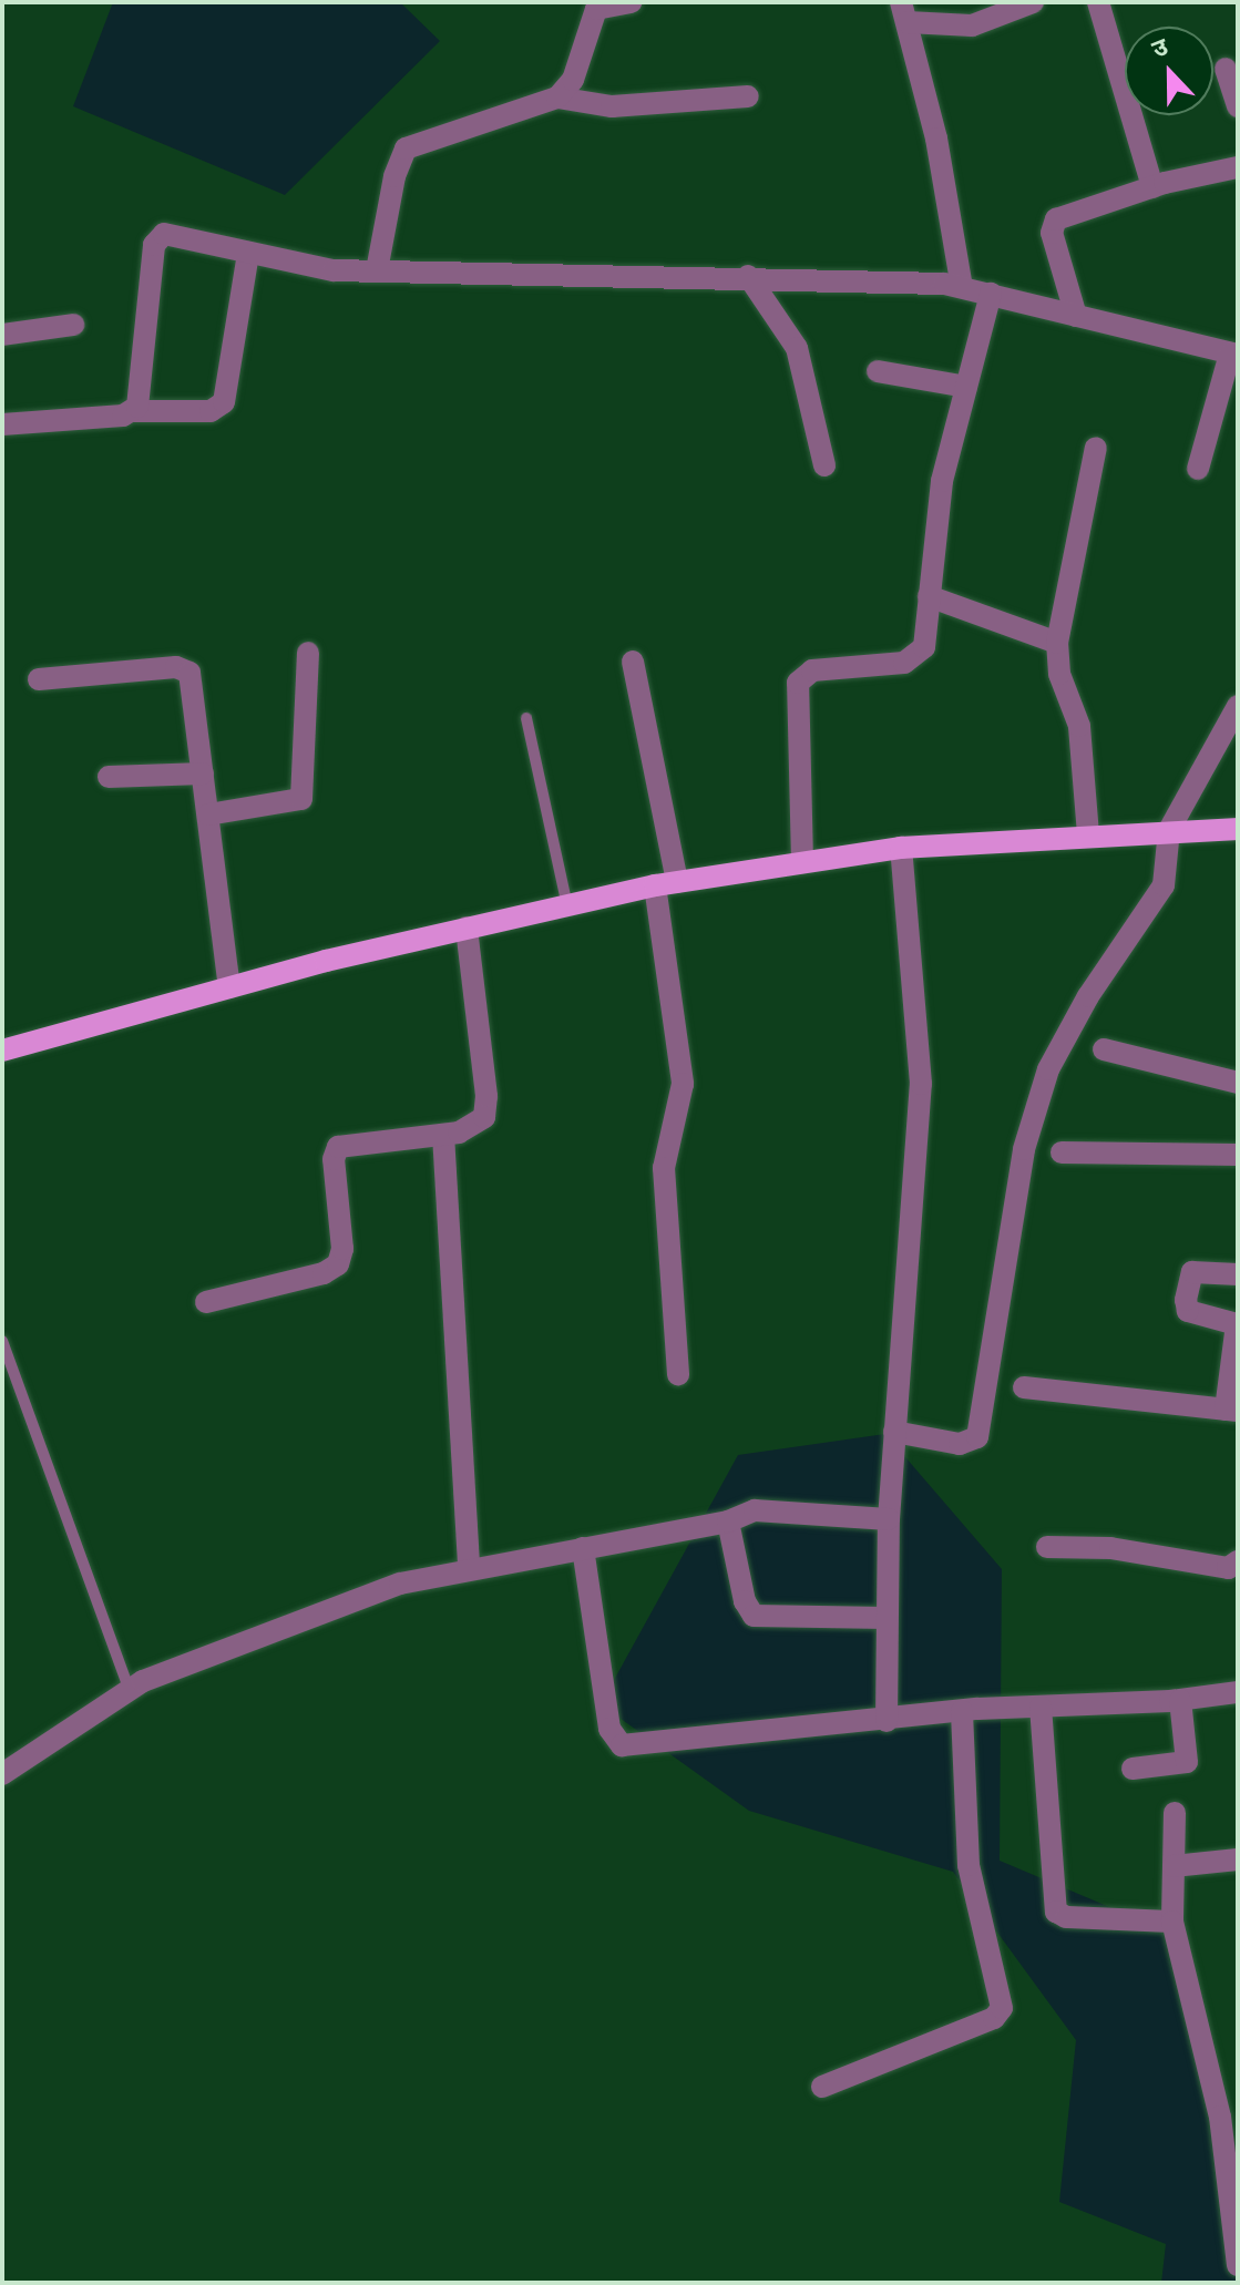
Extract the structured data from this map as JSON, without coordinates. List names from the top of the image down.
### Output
{
  "north": "top"
}
